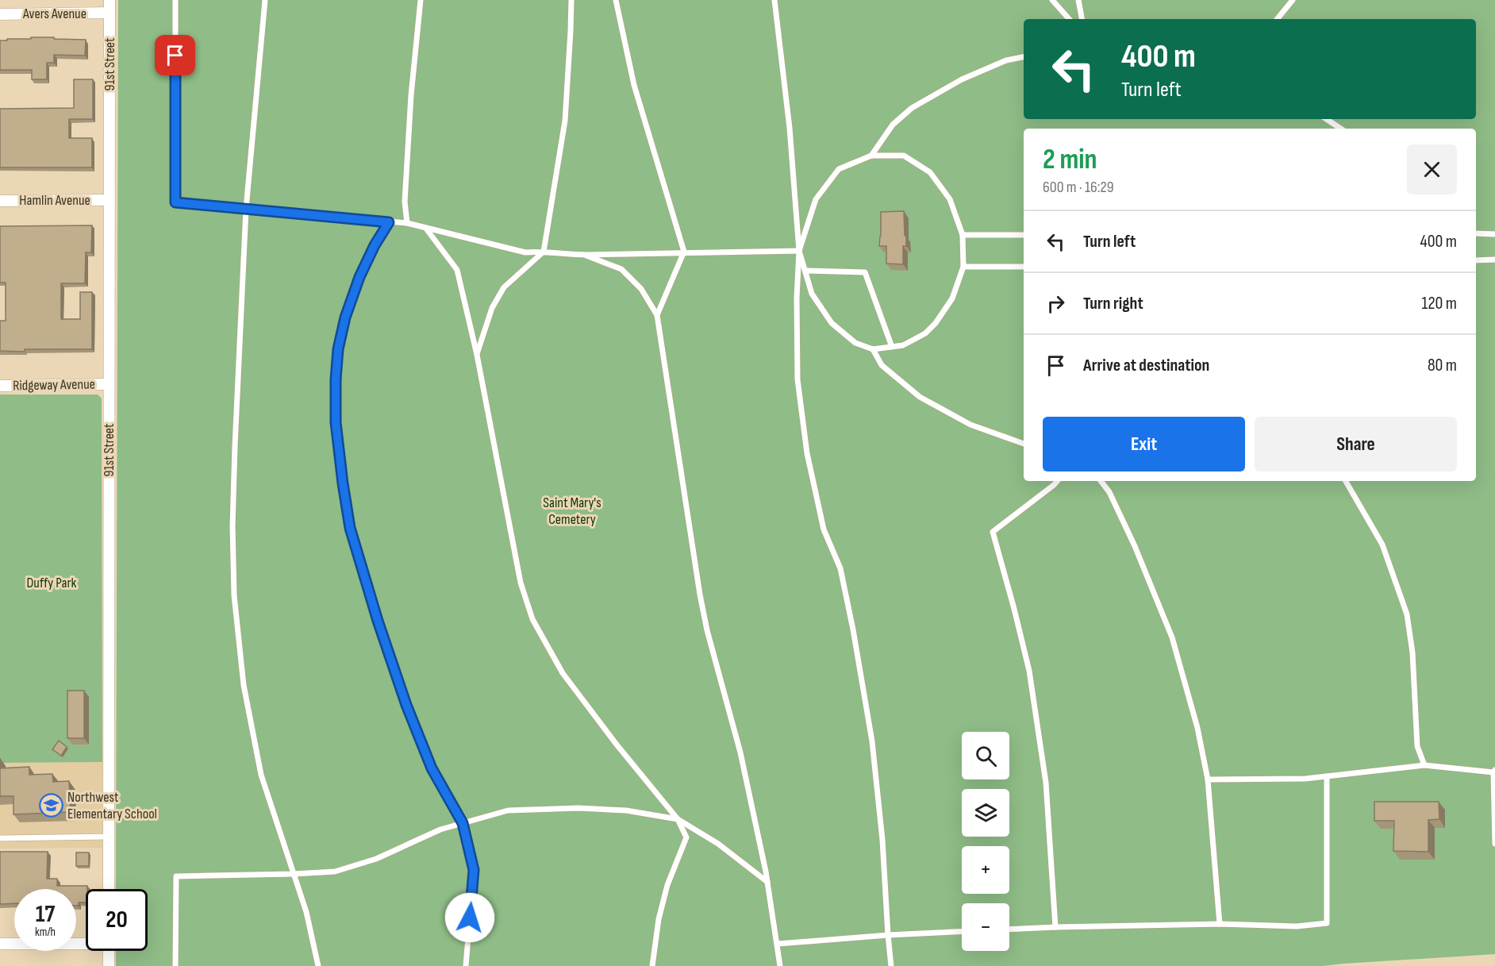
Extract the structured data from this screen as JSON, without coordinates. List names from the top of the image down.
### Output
{
  "streets": {
    "street": [
      "Avers Avenue",
      "91st Street",
      "Hamlin Avenue",
      "Ridgeway Avenue"
    ]
  },
  "crossings": [
    ["Avers Avenue", "91st Street"],
    ["91st Street", "Hamlin Avenue"],
    ["91st Street", "Ridgeway Avenue"]
  ],
  "parks": ["Saint Mary's Cemetery", "Duffy Park"],
  "places": {
    "school or university": ["Northwest Elementary School"]
  },
  "page": {
    "turn": ["400 m", "Turn left"],
    "heading": ["2 min", "600 m · 16:29"],
    "list": [
      {
        "name": "Turn left",
        "value": "400 m"
      },
      {
        "name": "Turn right",
        "value": "120 m"
      },
      {
        "name": "Arrive at destination",
        "value": "80 m"
      }
    ],
    "buttons": ["Exit", "Share"],
    "map_buttons": ["+", "−"],
    "speed": "17 km/h",
    "limit": "20"
  }
}
